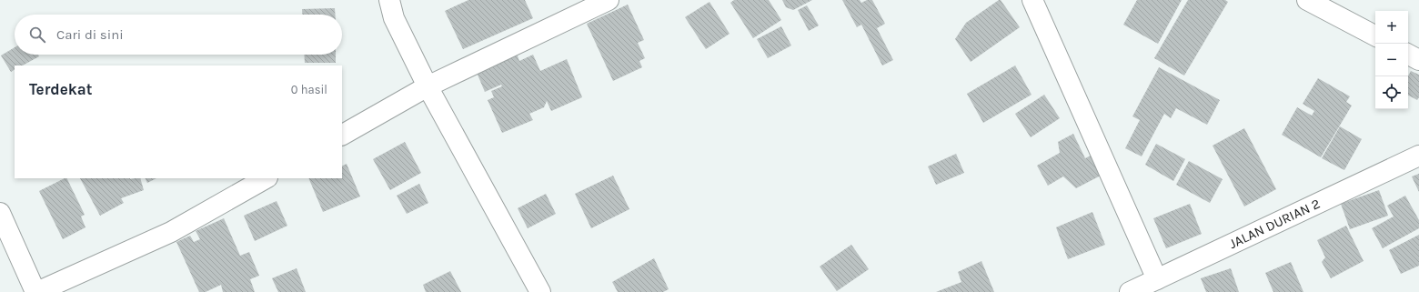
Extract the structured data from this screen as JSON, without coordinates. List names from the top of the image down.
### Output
{
  "streets": {
    "street": ["JALAN DURIAN 2"]
  },
  "page": {
    "map_buttons": ["+", "−"],
    "search": "Cari di sini",
    "heading": ["Terdekat", "0 hasil"]
  }
}
